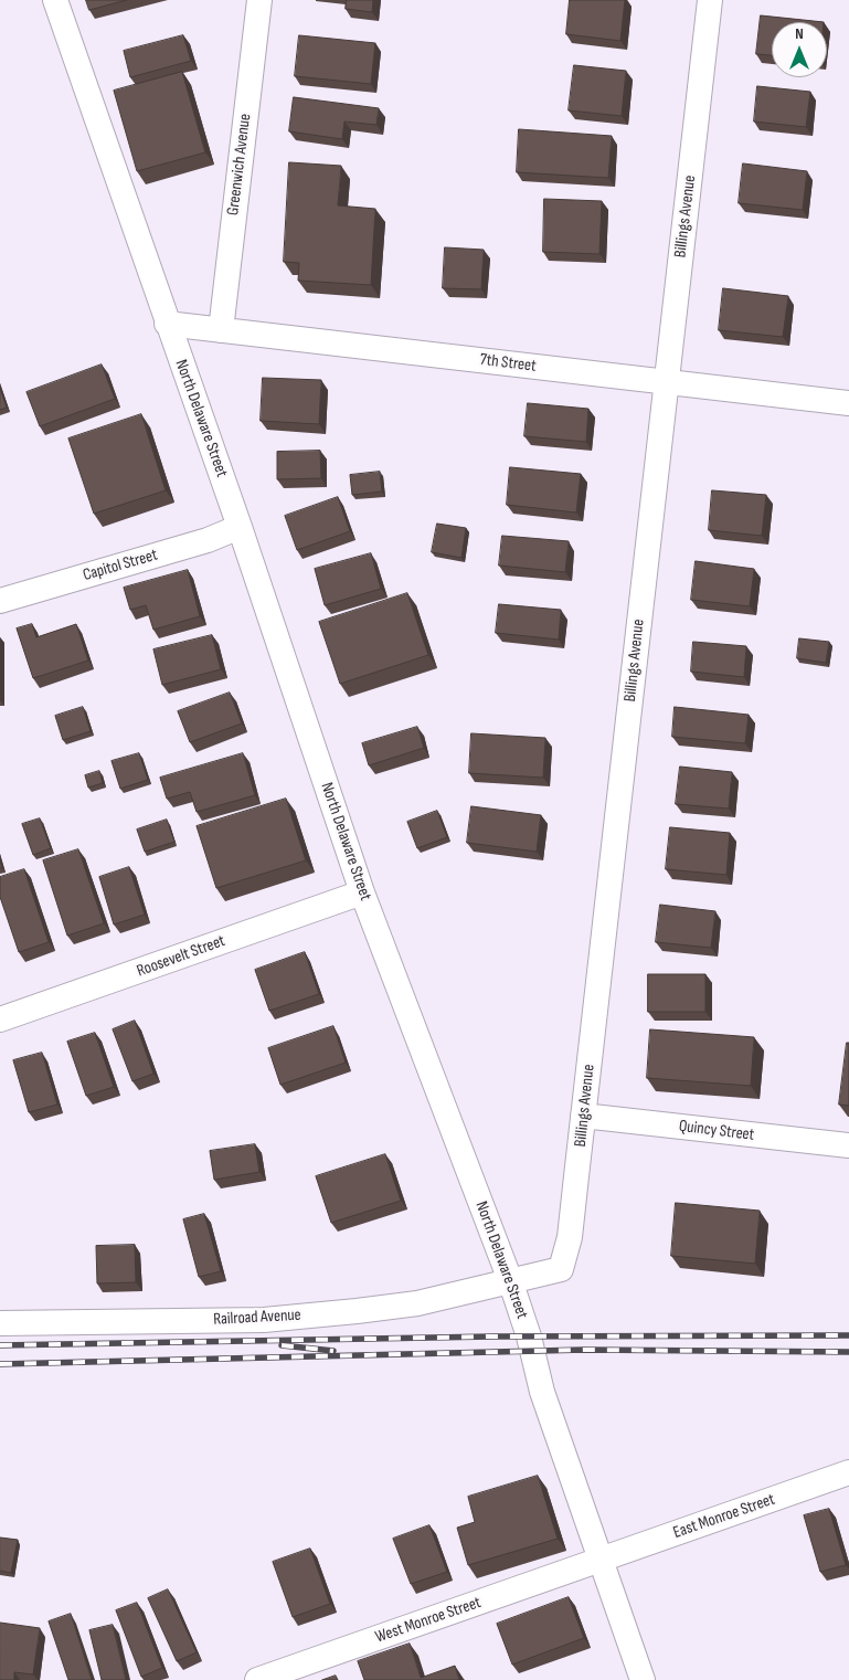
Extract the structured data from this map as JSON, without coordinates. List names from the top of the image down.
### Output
{
  "streets": {
    "street": [
      "Greenwich Avenue",
      "Billings Avenue",
      "7th Street",
      "North Delaware Street",
      "Capitol Street",
      "Roosevelt Street",
      "Quincy Street",
      "Railroad Avenue",
      "East Monroe Street",
      "West Monroe Street"
    ]
  },
  "crossings": [
    ["Greenwich Avenue", "7th Street"],
    ["Billings Avenue", "7th Street"],
    ["Billings Avenue", "North Delaware Street"],
    ["Billings Avenue", "Quincy Street"],
    ["Billings Avenue", "Railroad Avenue"],
    ["7th Street", "North Delaware Street"],
    ["North Delaware Street", "Capitol Street"],
    ["North Delaware Street", "Roosevelt Street"],
    ["North Delaware Street", "Railroad Avenue"],
    ["North Delaware Street", "East Monroe Street"],
    ["North Delaware Street", "West Monroe Street"],
    ["East Monroe Street", "West Monroe Street"]
  ],
  "north": "top"
}
